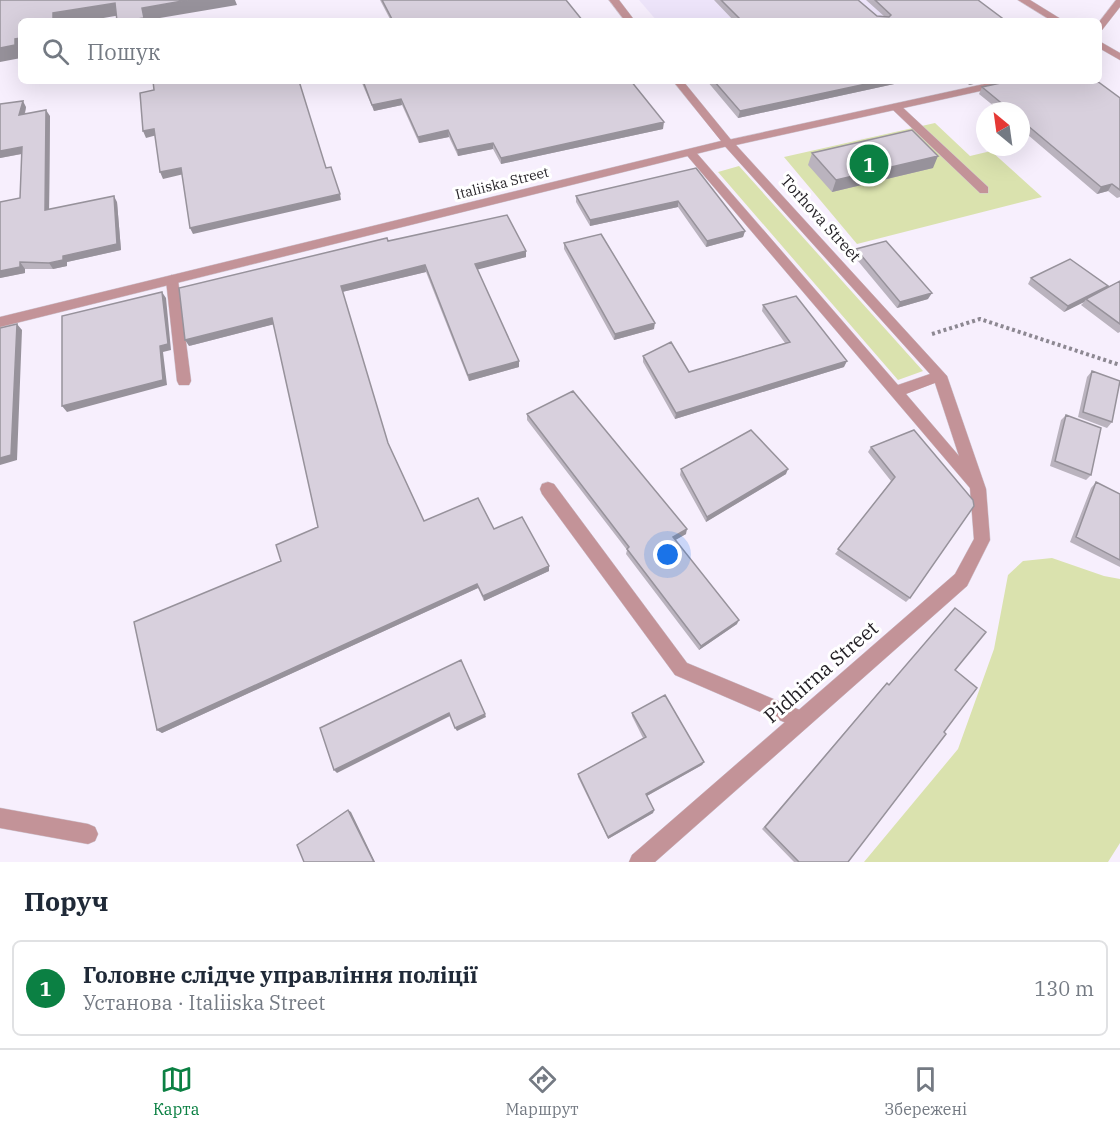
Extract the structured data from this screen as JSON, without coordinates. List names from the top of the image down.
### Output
{
  "streets": {
    "street": ["Italiiska Street", "Torhova Street", "Pidhirna Street"]
  },
  "crossings": [
    ["Italiiska Street", "Torhova Street"],
    ["Torhova Street", "Pidhirna Street"]
  ],
  "north": "top left",
  "page": {
    "search": "Пошук",
    "pins": "1",
    "heading": "Поруч",
    "list": [
      {
        "mark": "1",
        "name": "Головне слідче управління поліції",
        "note": "Установа · Italiiska Street",
        "value": "130 m"
      }
    ],
    "nav": ["Карта", "Маршрут", "Збережені"]
  }
}
